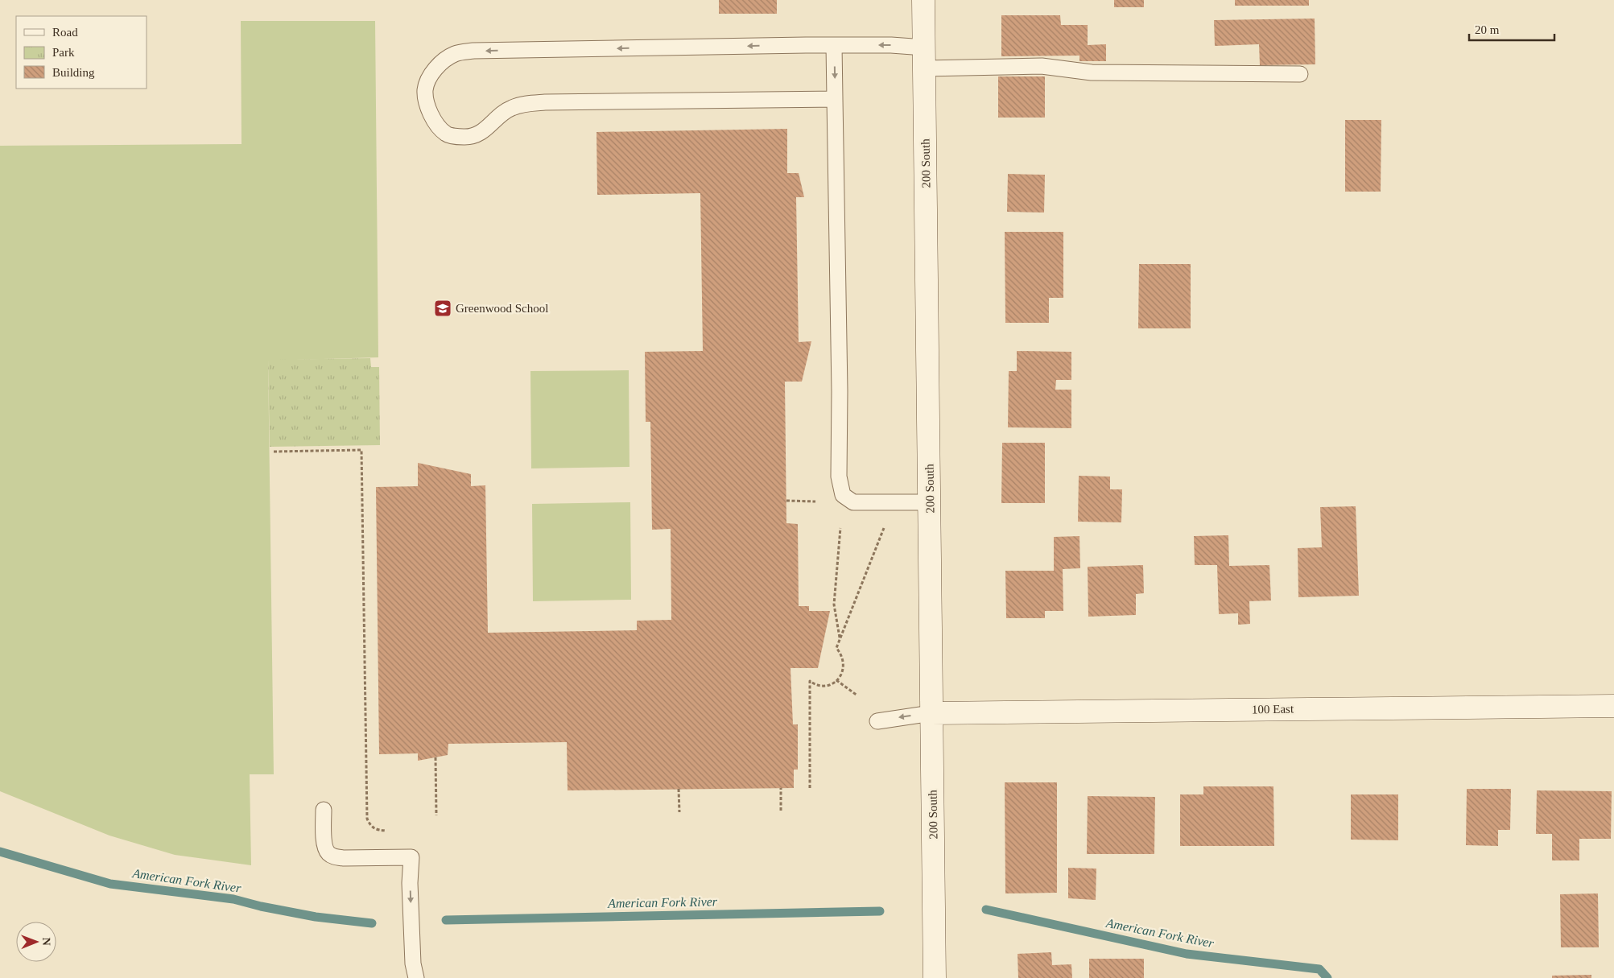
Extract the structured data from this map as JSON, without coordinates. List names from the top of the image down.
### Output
{
  "streets": {
    "street": ["200 South", "100 East"]
  },
  "crossings": [
    ["200 South", "100 East"]
  ],
  "water": ["American Fork River"],
  "places": {
    "school or university": ["Greenwood School"]
  },
  "legend": ["Road", "Park", "Building"],
  "scale_bar": "20 m",
  "north": "right"
}
